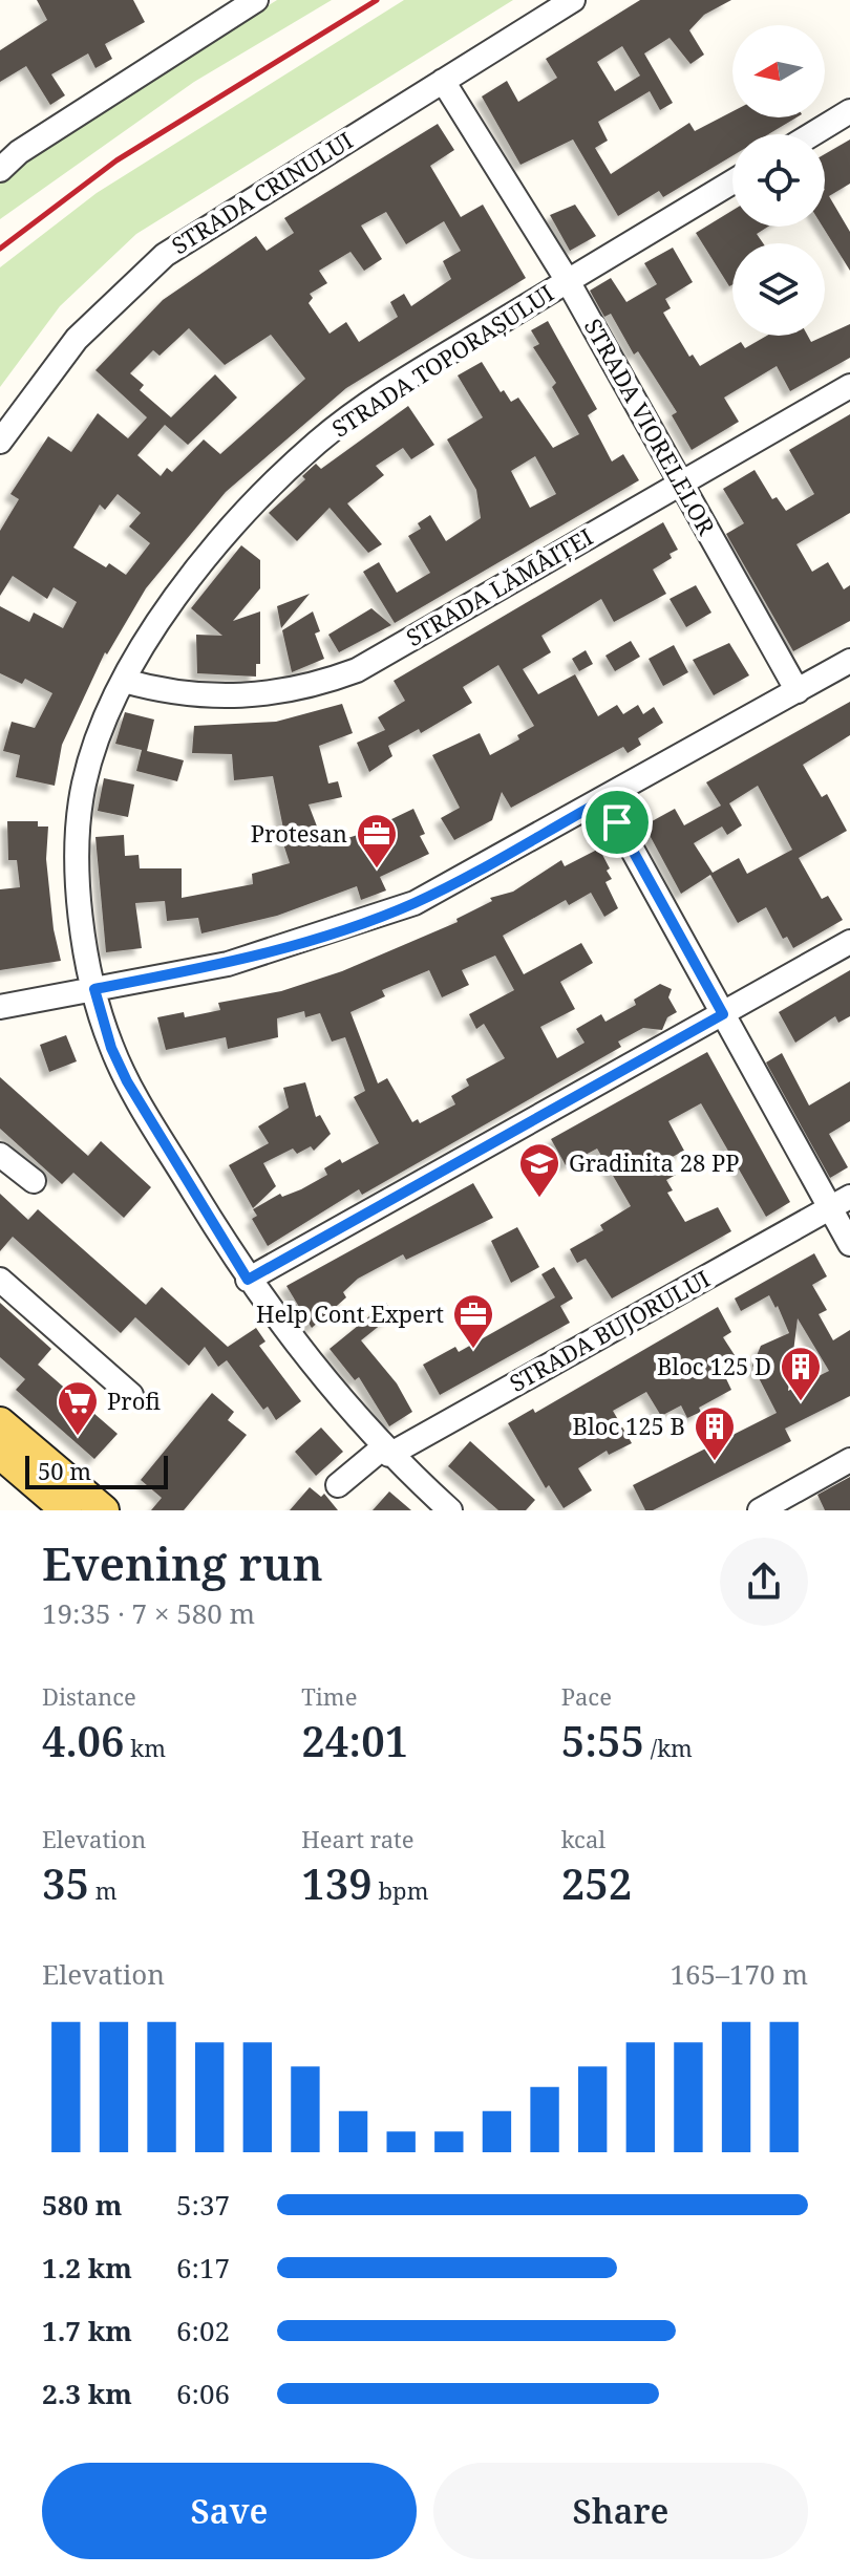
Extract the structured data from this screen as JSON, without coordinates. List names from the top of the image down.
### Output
{
  "streets": {
    "street": [
      "STRADA CRINULUI",
      "STRADA TOPORAȘULUI",
      "STRADA VIORELELOR",
      "STRADA LĂMÂIȚEI",
      "STRADA BUJORULUI"
    ]
  },
  "crossings": [
    ["STRADA CRINULUI", "STRADA VIORELELOR"],
    ["STRADA TOPORAȘULUI", "STRADA VIORELELOR"],
    ["STRADA TOPORAȘULUI", "STRADA LĂMÂIȚEI"],
    ["STRADA TOPORAȘULUI", "STRADA BUJORULUI"],
    ["STRADA VIORELELOR", "STRADA LĂMÂIȚEI"]
  ],
  "places": {
    "office": ["Protesan", "Help Cont Expert"],
    "school or university": ["Gradinita 28 PP"],
    "building": ["Bloc 125 D", "Bloc 125 B"],
    "supermarket": ["Profi"]
  },
  "scale_bar": "50 m",
  "north": "left",
  "page": {
    "scale": "50 m",
    "heading": ["Evening run", "19:35 · 7 × 580 m"],
    "stats": [
      ["Distance", "4.06 km"],
      ["Time", "24:01"],
      ["Pace", "5:55 /km"],
      ["Elevation", "35 m"],
      ["Heart rate", "139 bpm"],
      ["kcal", "252"]
    ],
    "chart": ["Elevation", "165–170 m"],
    "list": [
      {
        "name": "580 m",
        "note": "5:37"
      },
      {
        "name": "1.2 km",
        "note": "6:17"
      },
      {
        "name": "1.7 km",
        "note": "6:02"
      },
      {
        "name": "2.3 km",
        "note": "6:06"
      }
    ],
    "buttons": ["Save", "Share"]
  }
}
